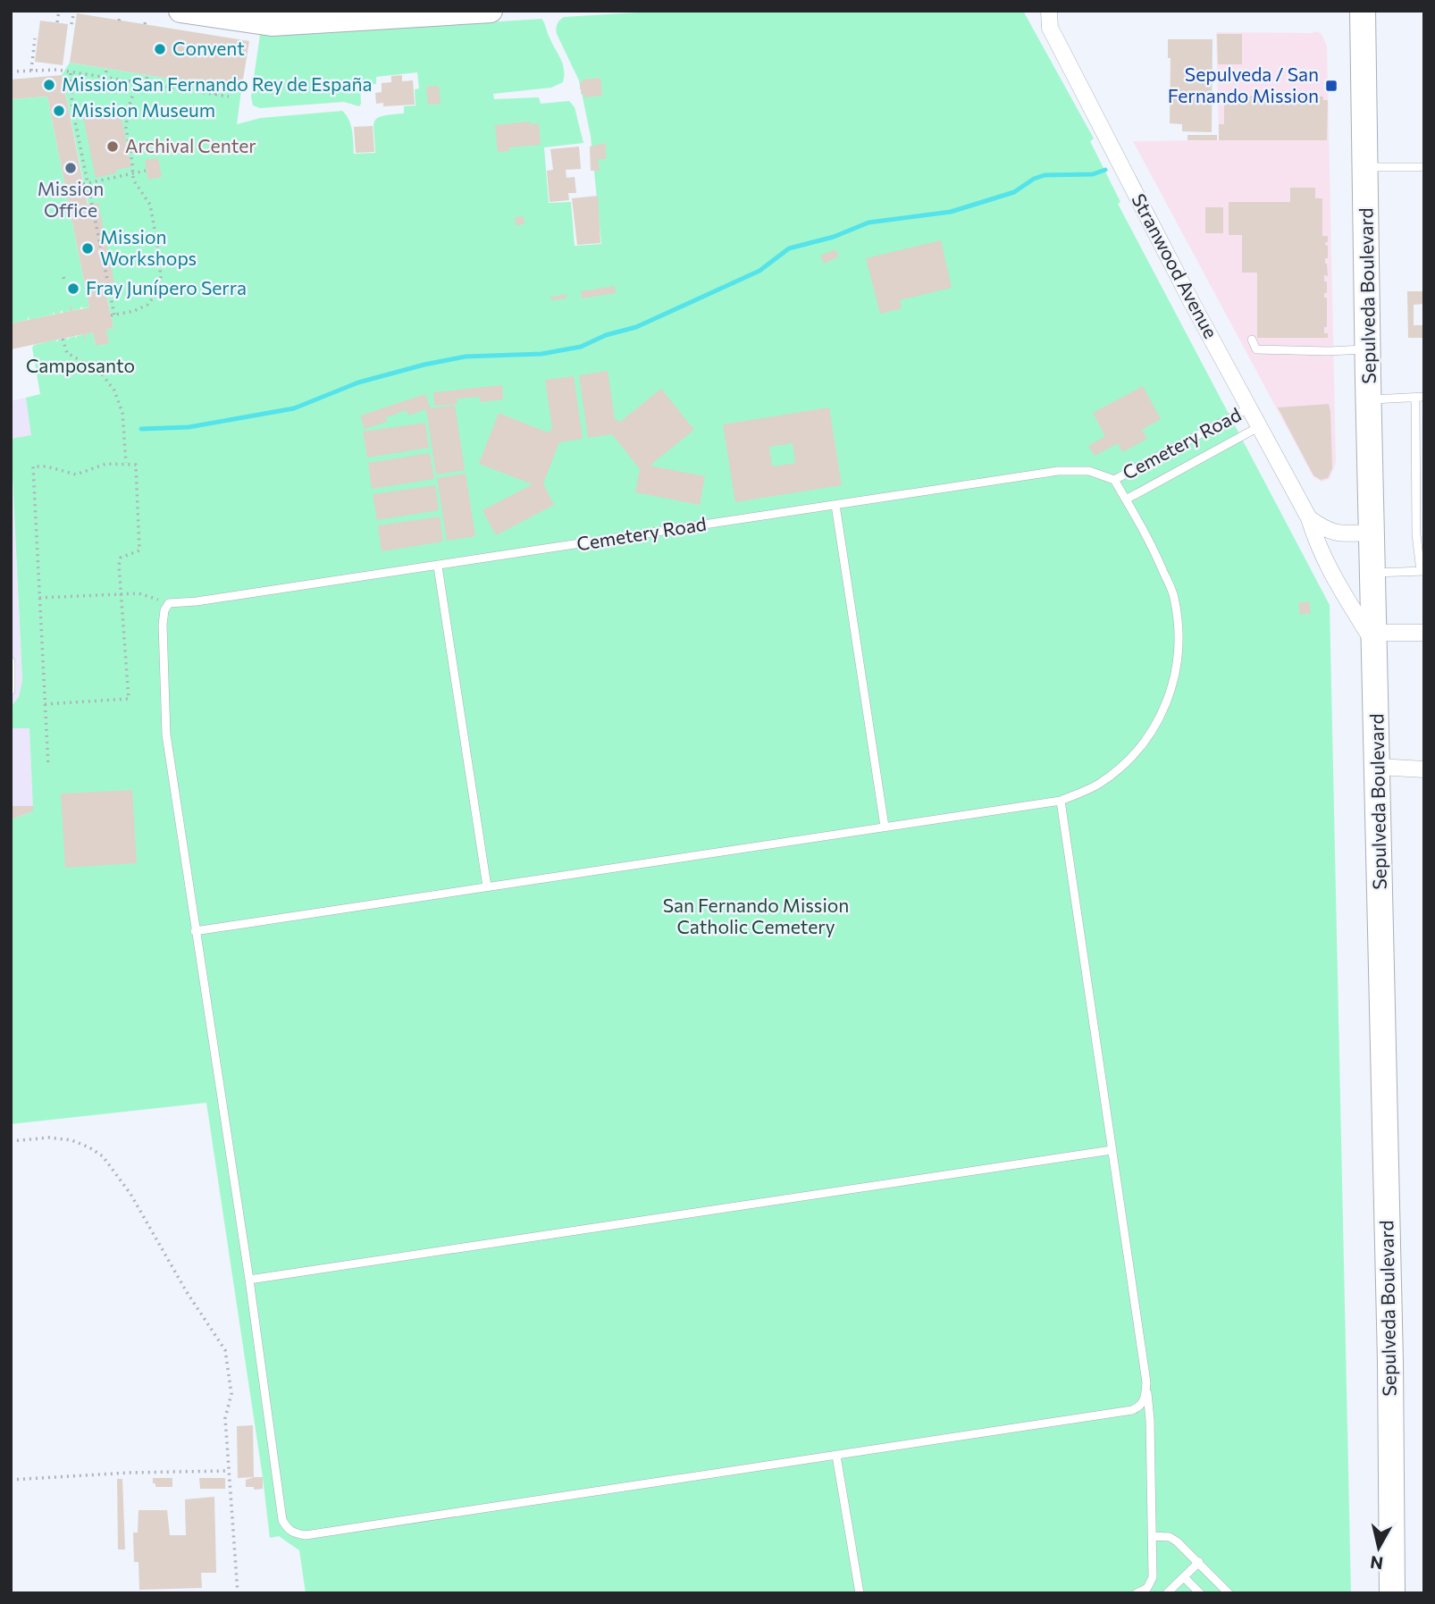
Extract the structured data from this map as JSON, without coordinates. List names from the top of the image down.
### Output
{
  "streets": {
    "main road": ["Sepulveda Boulevard"],
    "street": ["Stranwood Avenue"],
    "lane": ["Cemetery Road"]
  },
  "crossings": [
    ["Stranwood Avenue", "Sepulveda Boulevard"],
    ["Stranwood Avenue", "Cemetery Road"]
  ],
  "parks": ["Camposanto", "San Fernando Mission Catholic Cemetery"],
  "places": {
    "other": [
      "Convent",
      "Mission San Fernando Rey de España",
      "Mission Museum",
      "Archival Center",
      "Mission Office",
      "Mission Workshops",
      "Fray Junípero Serra"
    ],
    "transit": ["Sepulveda / San Fernando Mission"]
  },
  "north": "bottom"
}
